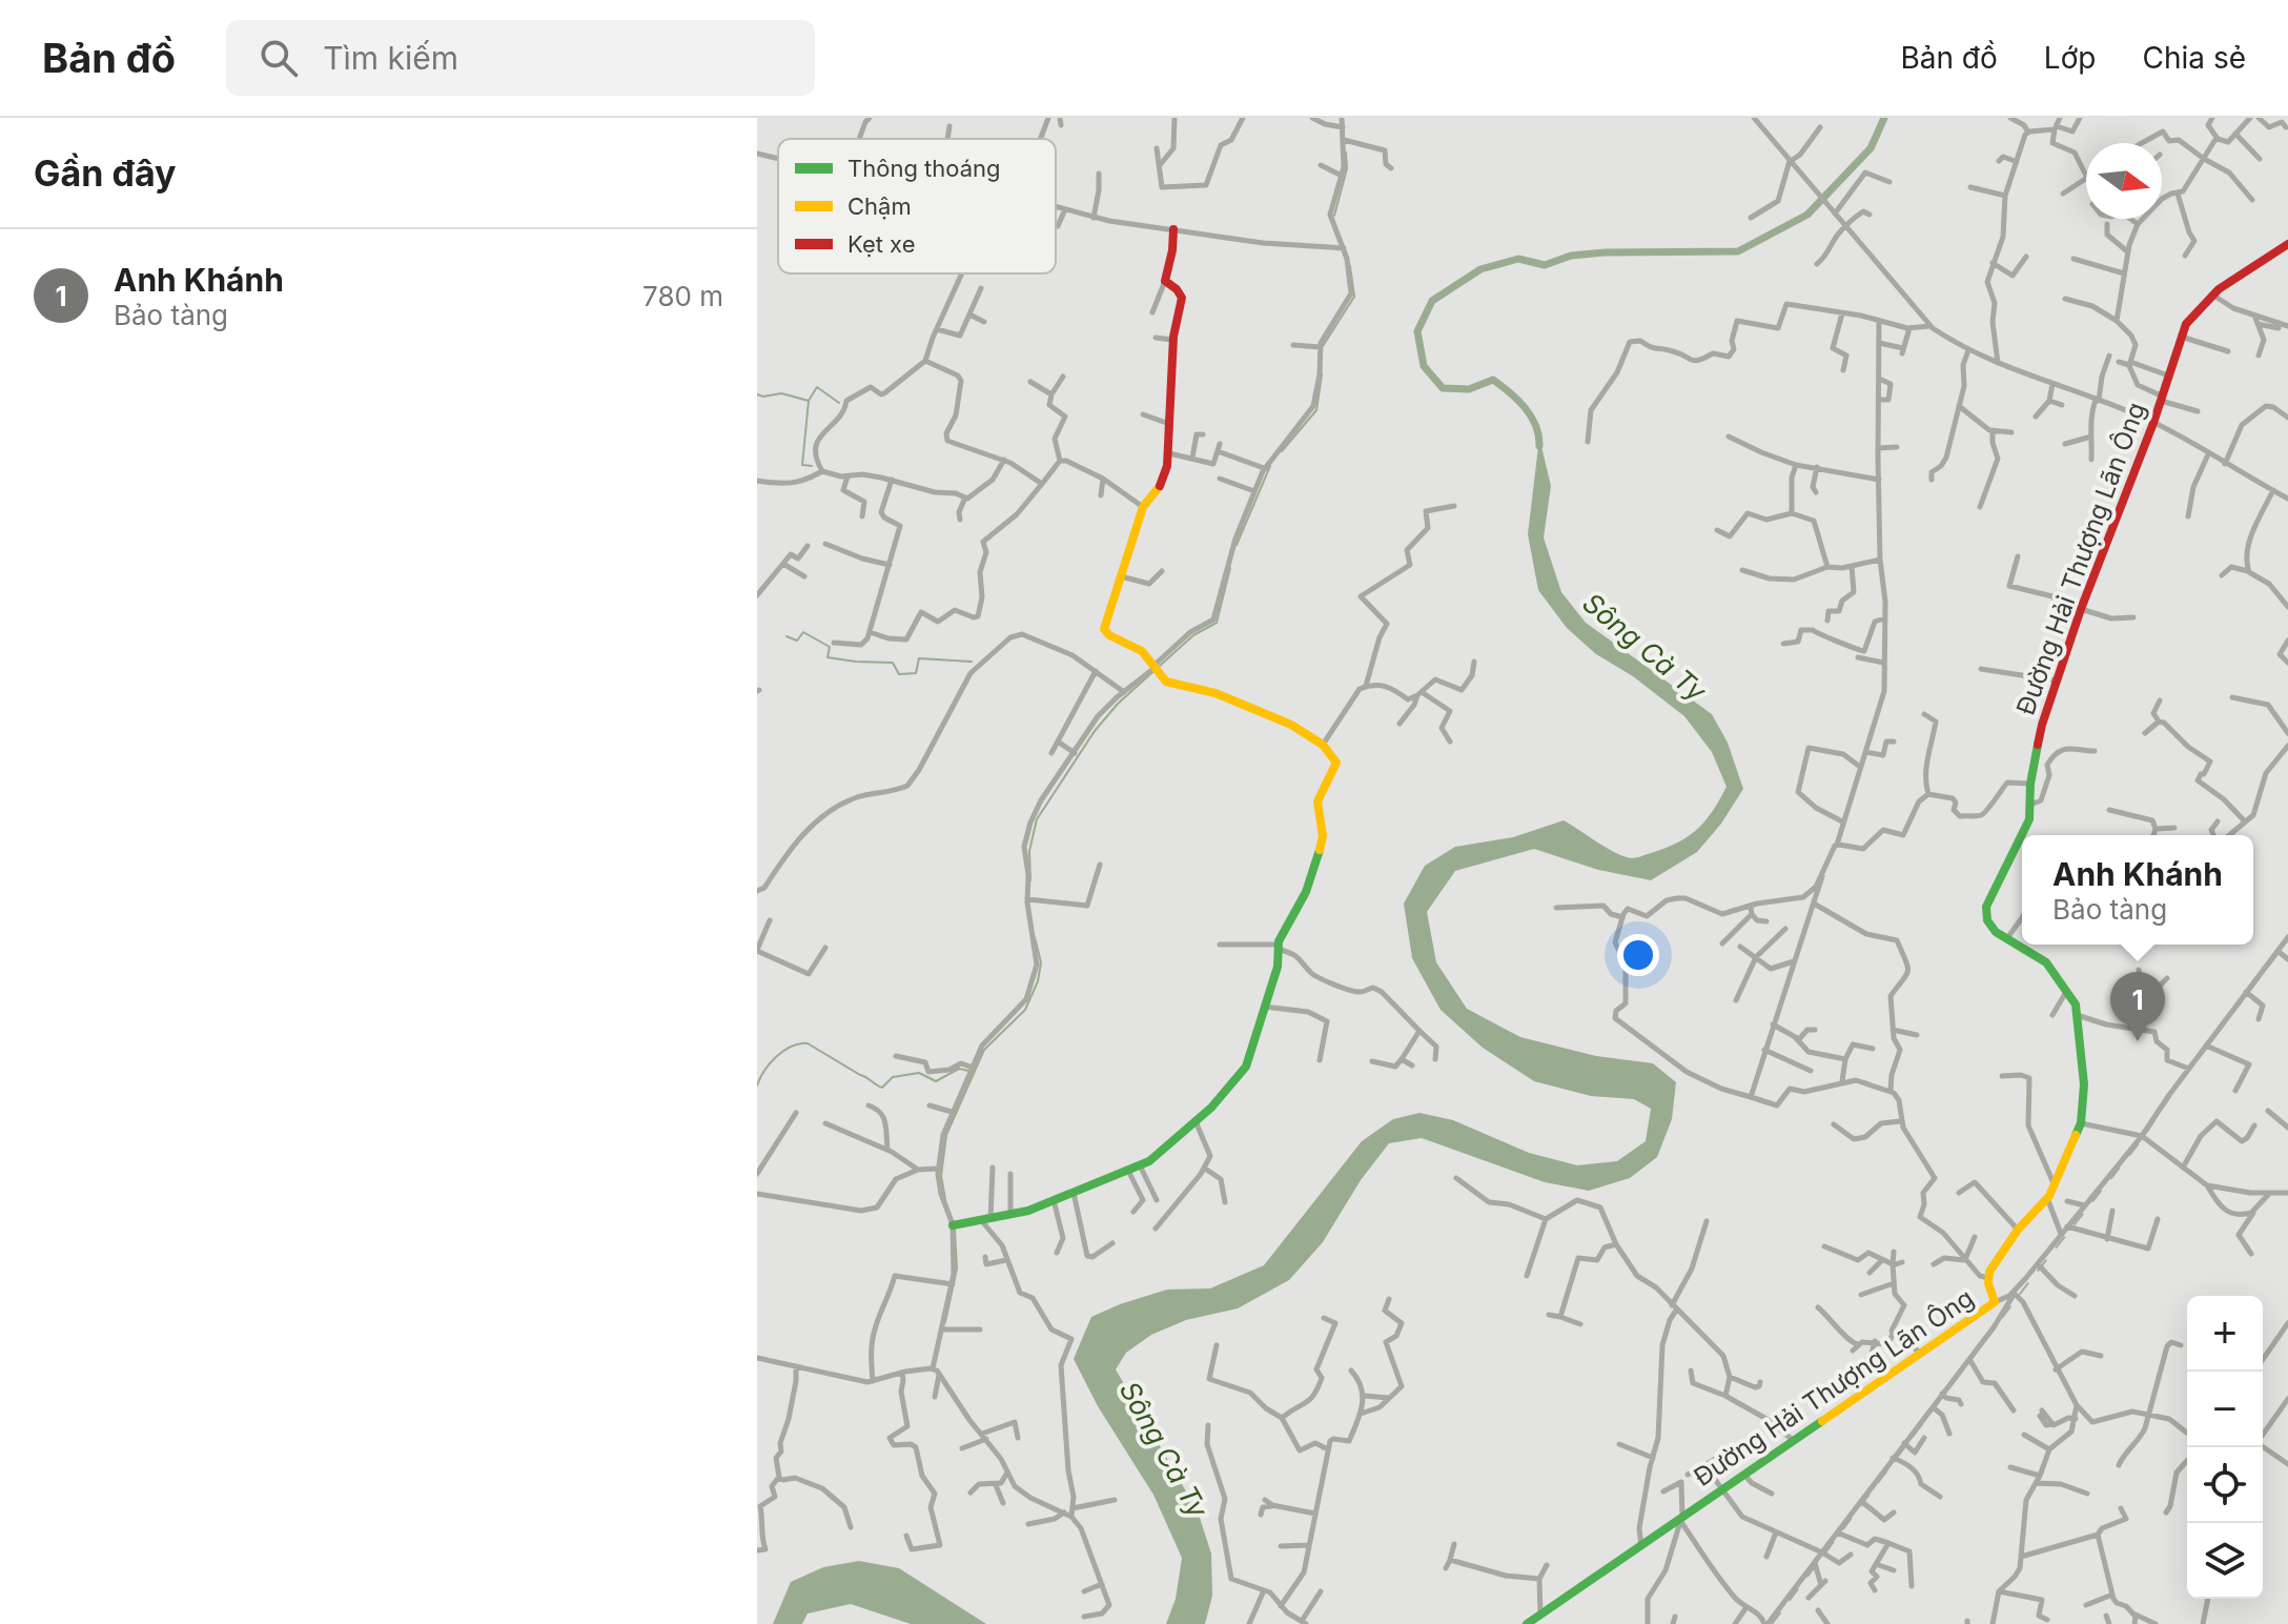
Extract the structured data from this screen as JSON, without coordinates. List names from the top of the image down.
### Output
{
  "streets": {
    "street": ["Đường Hải Thượng Lãn Ông"]
  },
  "water": ["Sông Cà Ty"],
  "legend": ["Thông thoáng", "Chậm", "Kẹt xe"],
  "north": "right",
  "page": {
    "header": "Bản đồ",
    "search": "Tìm kiếm",
    "nav": ["Bản đồ", "Lớp", "Chia sẻ"],
    "heading": "Gần đây",
    "list": [
      {
        "mark": "1",
        "name": "Anh Khánh",
        "note": "Bảo tàng",
        "value": "780 m"
      }
    ],
    "popup": ["Anh Khánh", "Bảo tàng"],
    "pins": "1",
    "map_buttons": ["+", "−"]
  }
}
